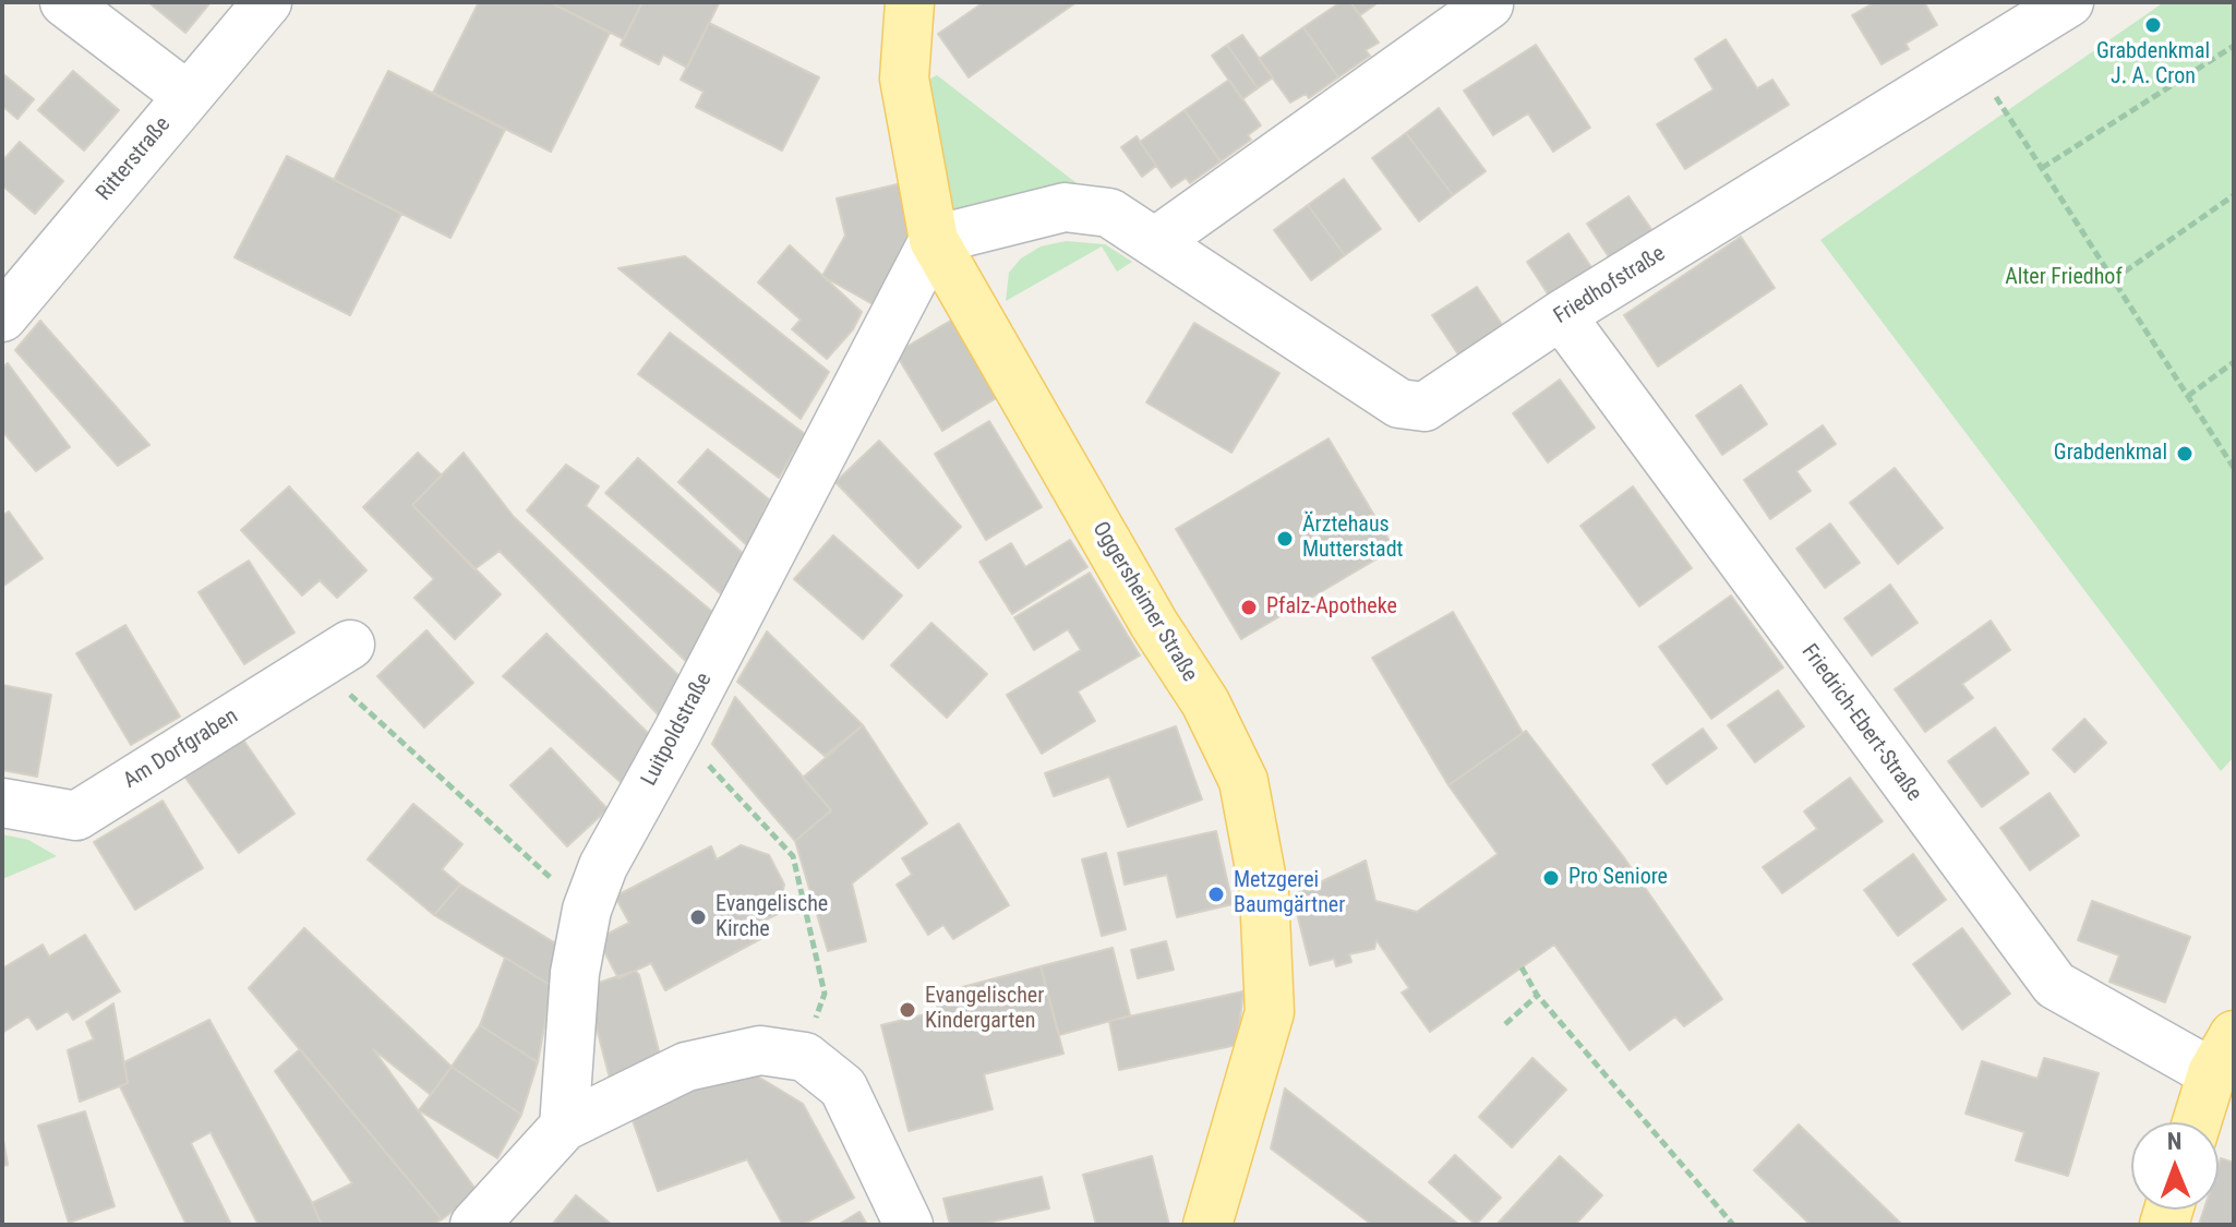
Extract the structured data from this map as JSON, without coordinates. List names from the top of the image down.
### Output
{
  "streets": {
    "main road": ["Oggersheimer Straße"],
    "street": [
      "Ritterstraße",
      "Friedhofstraße",
      "Friedrich-Ebert-Straße",
      "Luitpoldstraße",
      "Am Dorfgraben"
    ]
  },
  "crossings": [
    ["Friedhofstraße", "Oggersheimer Straße"],
    ["Friedhofstraße", "Friedrich-Ebert-Straße"],
    ["Friedhofstraße", "Luitpoldstraße"],
    ["Oggersheimer Straße", "Luitpoldstraße"]
  ],
  "parks": ["Alter Friedhof"],
  "places": [
    "Grabdenkmal J. A. Cron",
    "Grabdenkmal",
    "Ärztehaus Mutterstadt",
    "Pfalz-Apotheke",
    "Pro Seniore",
    "Metzgerei Baumgärtner",
    "Evangelische Kirche",
    "Evangelischer Kindergarten"
  ],
  "north": "top"
}
